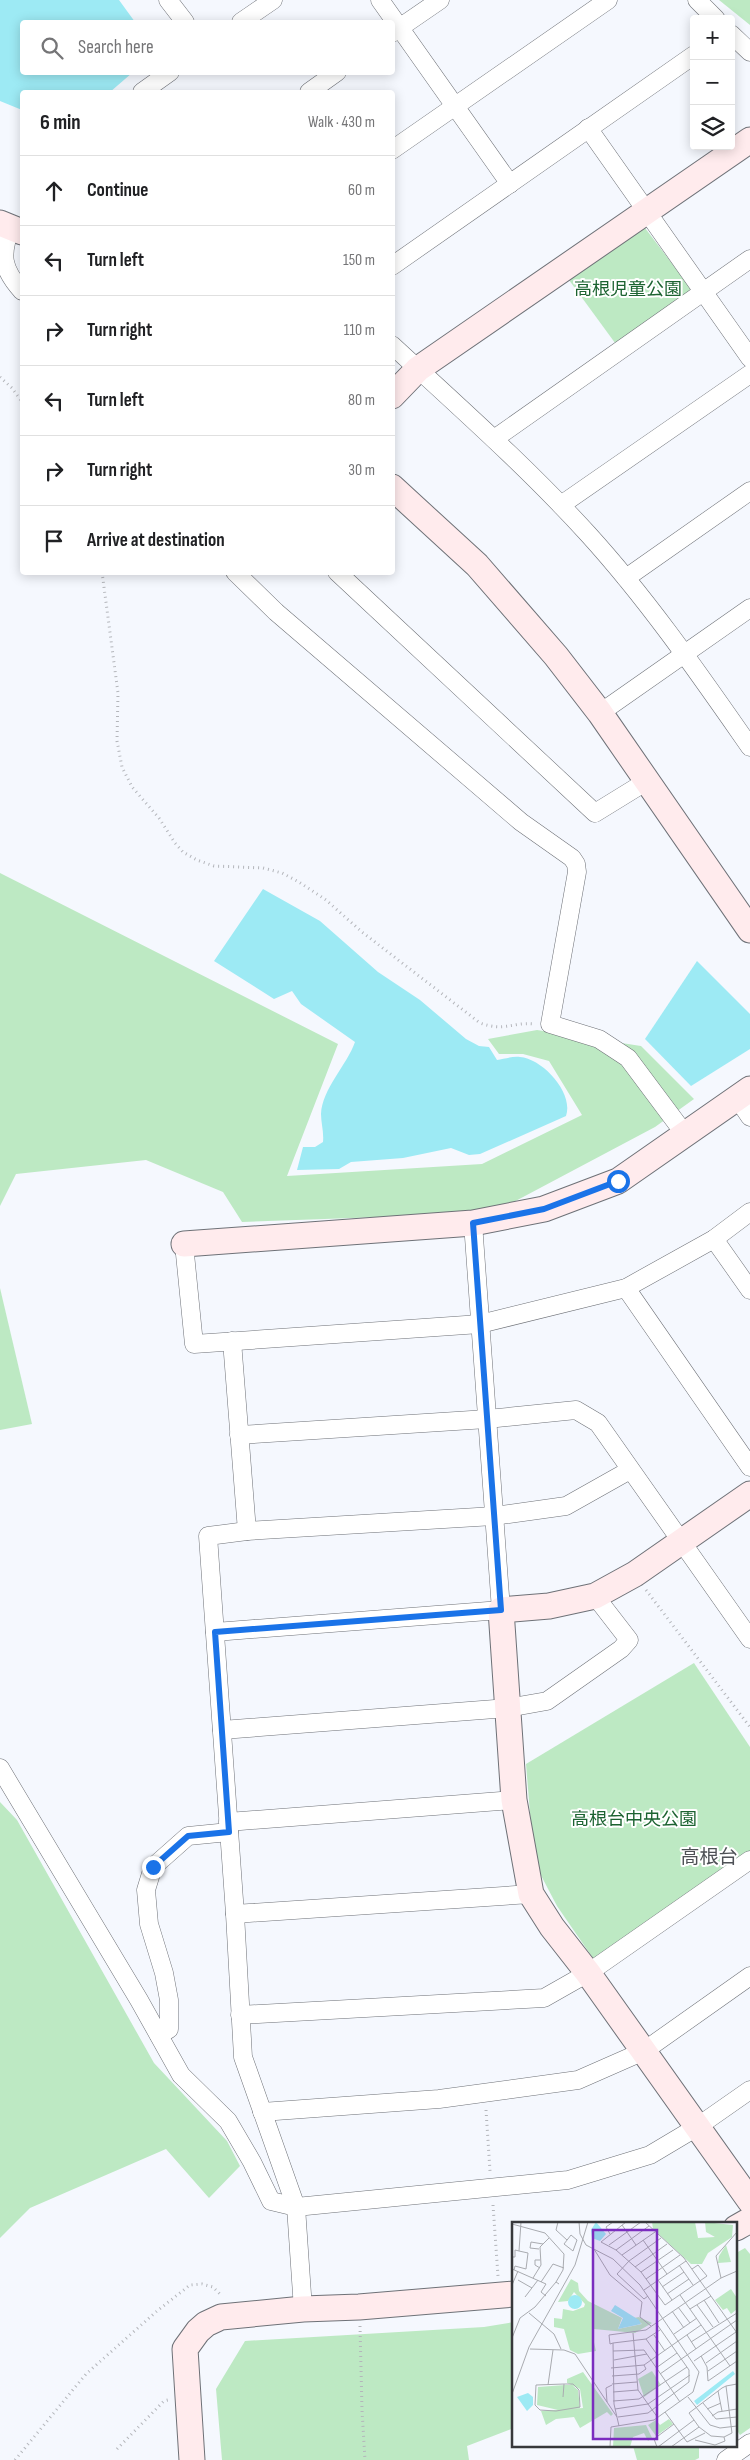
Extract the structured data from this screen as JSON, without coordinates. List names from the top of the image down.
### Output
{
  "districts": ["高根台"],
  "parks": ["高根児童公園", "高根台中央公園"],
  "page": {
    "map_buttons": ["+", "−"],
    "search": "Search here",
    "heading": ["6 min", "Walk · 430 m"],
    "list": [
      ["Continue", "60 m"],
      ["Turn left", "150 m"],
      ["Turn right", "110 m"],
      ["Turn left", "80 m"],
      ["Turn right", "30 m"],
      "Arrive at destination"
    ]
  }
}
